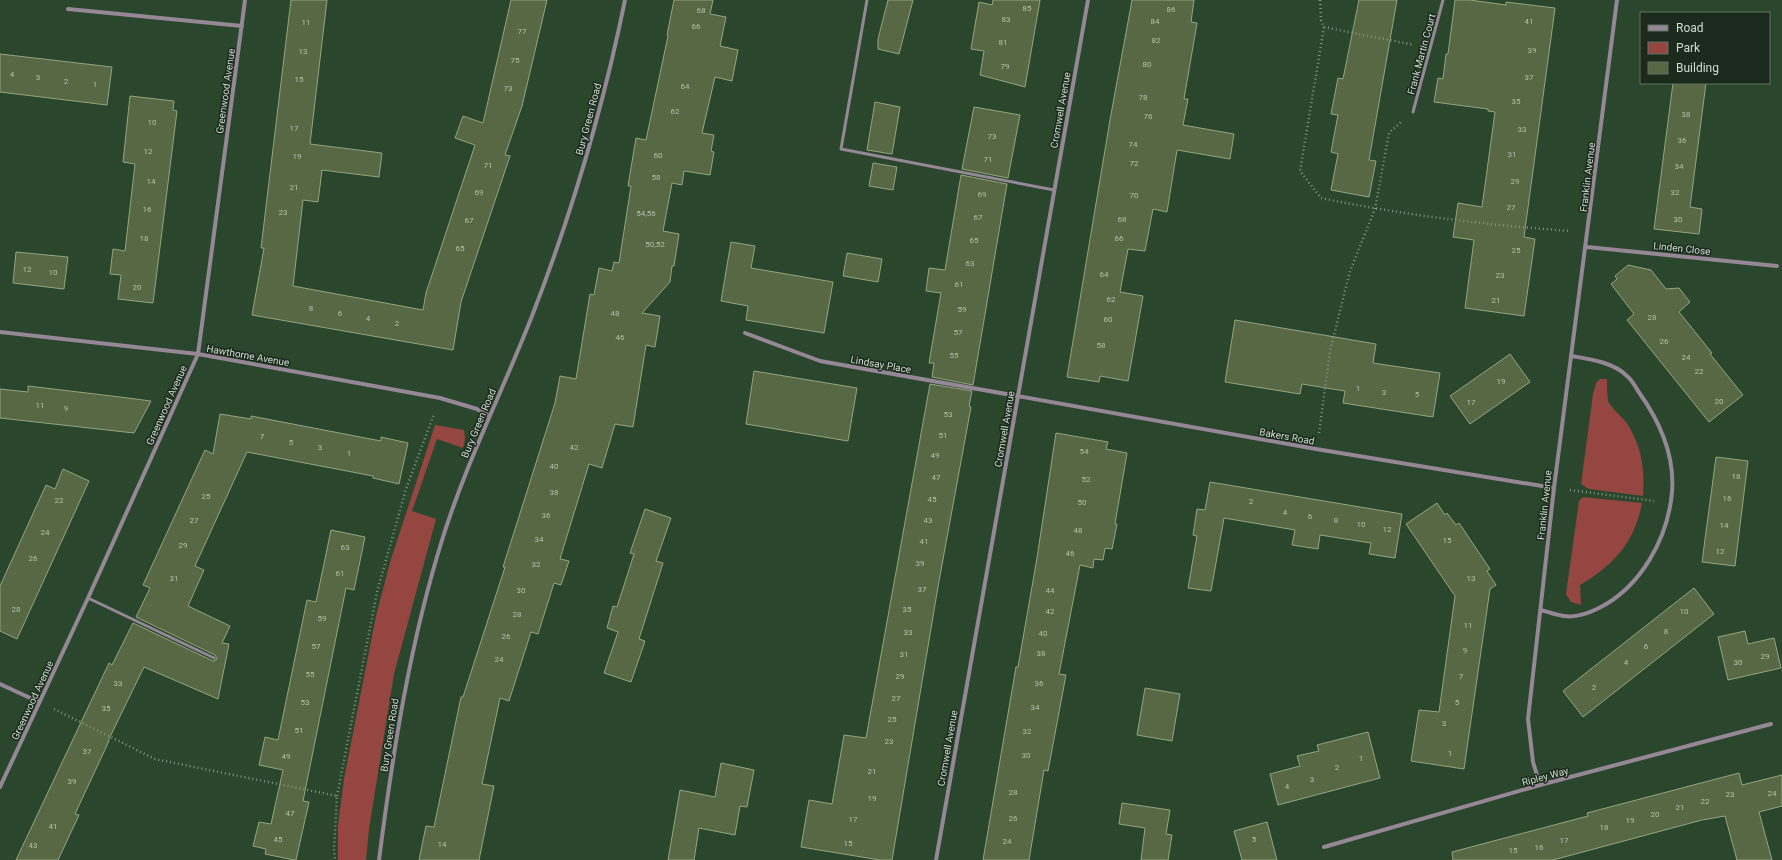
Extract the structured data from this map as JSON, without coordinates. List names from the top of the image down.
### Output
{
  "streets": {
    "street": [
      "Greenwood Avenue",
      "Cromwell Avenue",
      "Bury Green Road",
      "Franklin Avenue",
      "Linden Close",
      "Hawthorne Avenue",
      "Lindsay Place",
      "Bakers Road",
      "Ripley Way"
    ],
    "lane": ["Frank Martin Court"]
  },
  "crossings": [
    ["Greenwood Avenue", "Hawthorne Avenue"],
    ["Cromwell Avenue", "Lindsay Place"],
    ["Cromwell Avenue", "Bakers Road"],
    ["Bury Green Road", "Hawthorne Avenue"],
    ["Franklin Avenue", "Linden Close"],
    ["Franklin Avenue", "Bakers Road"],
    ["Franklin Avenue", "Ripley Way"],
    ["Lindsay Place", "Bakers Road"]
  ],
  "house_numbers": [
    "85",
    "86",
    "68",
    "83",
    "84",
    "41",
    "11",
    "66",
    "77",
    "82",
    "81",
    "39",
    "13",
    "75",
    "80",
    "79",
    "4",
    "3",
    "37",
    "15",
    "2",
    "1",
    "64",
    "73",
    "78",
    "35",
    "62",
    "38",
    "76",
    "10",
    "17",
    "33",
    "73",
    "36",
    "74",
    "12",
    "31",
    "60",
    "19",
    "71",
    "72",
    "71",
    "34",
    "58",
    "14",
    "29",
    "21",
    "69",
    "32",
    "69",
    "70",
    "27",
    "16",
    "23",
    "54,56",
    "67",
    "68",
    "30",
    "67",
    "18",
    "66",
    "65",
    "50,52",
    "65",
    "25",
    "63",
    "12",
    "10",
    "64",
    "23",
    "61",
    "20",
    "62",
    "21",
    "8",
    "59",
    "6",
    "48",
    "28",
    "4",
    "60",
    "2",
    "57",
    "46",
    "26",
    "58",
    "55",
    "24",
    "22",
    "19",
    "1",
    "3",
    "5",
    "20",
    "17",
    "11",
    "9",
    "53",
    "51",
    "7",
    "5",
    "3",
    "42",
    "54",
    "1",
    "49",
    "40",
    "18",
    "47",
    "52",
    "38",
    "25",
    "16",
    "45",
    "22",
    "2",
    "50",
    "4",
    "36",
    "6",
    "27",
    "43",
    "8",
    "10",
    "14",
    "12",
    "48",
    "24",
    "34",
    "15",
    "41",
    "29",
    "63",
    "12",
    "46",
    "26",
    "39",
    "32",
    "61",
    "31",
    "13",
    "37",
    "30",
    "44",
    "28",
    "35",
    "42",
    "10",
    "28",
    "59",
    "11",
    "8",
    "33",
    "40",
    "26",
    "57",
    "6",
    "9",
    "38",
    "31",
    "29",
    "24",
    "4",
    "30",
    "55",
    "29",
    "7",
    "33",
    "36",
    "2",
    "27",
    "53",
    "5",
    "34",
    "35",
    "25",
    "3",
    "51",
    "32",
    "23",
    "37",
    "1",
    "30",
    "49",
    "1",
    "2",
    "21",
    "3",
    "39",
    "4",
    "28",
    "24",
    "23",
    "19",
    "22",
    "21",
    "47",
    "20",
    "26",
    "17",
    "19",
    "41",
    "18",
    "45",
    "5",
    "17",
    "24",
    "15",
    "14",
    "43",
    "16",
    "15"
  ],
  "legend": ["Road", "Park", "Building"]
}
